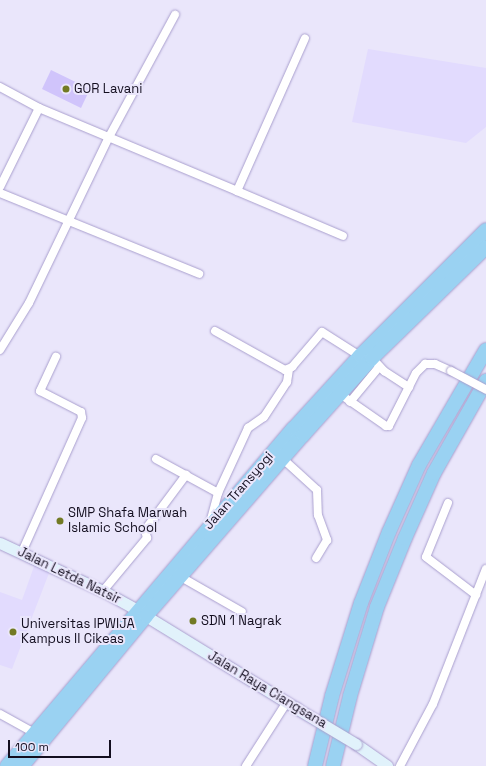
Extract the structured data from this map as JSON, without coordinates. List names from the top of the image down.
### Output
{
  "streets": {
    "highway": ["Jalan Transyogi"],
    "main road": ["Jalan Letda Natsir", "Jalan Raya Ciangsana"]
  },
  "crossings": [
    ["Jalan Transyogi", "Jalan Letda Natsir"],
    ["Jalan Transyogi", "Jalan Raya Ciangsana"],
    ["Jalan Letda Natsir", "Jalan Raya Ciangsana"]
  ],
  "places": [
    "GOR Lavani",
    "SMP Shafa Marwah Islamic School",
    "SDN 1 Nagrak",
    "Universitas IPWIJA Kampus II Cikeas"
  ],
  "scale_bar": "100 m"
}
